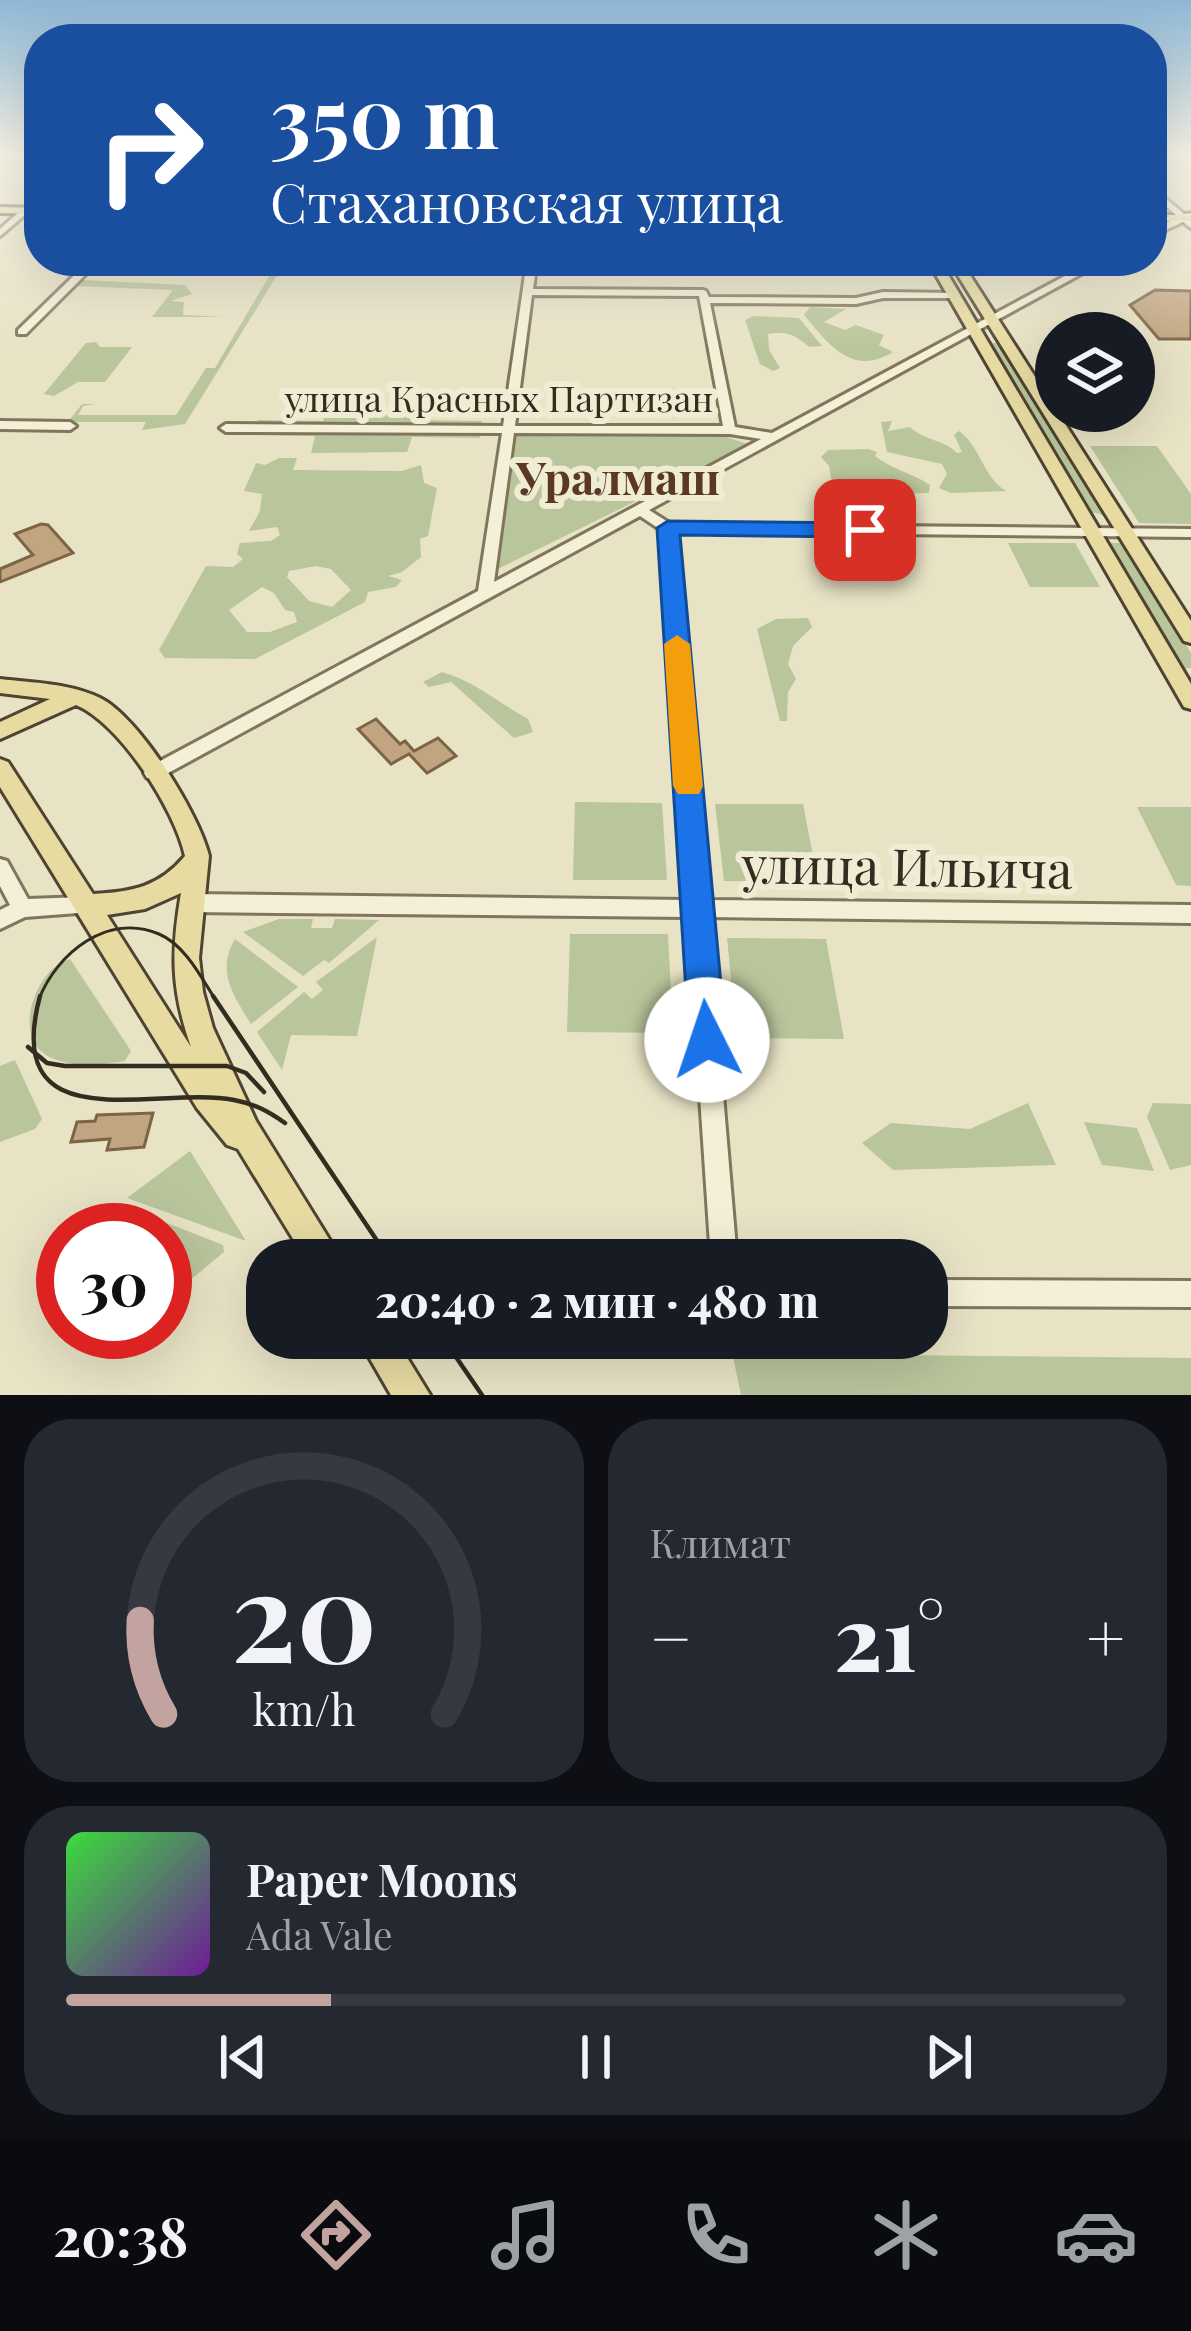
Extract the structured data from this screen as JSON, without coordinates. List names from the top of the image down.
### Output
{
  "streets": {
    "street": ["улица Красных Партизан", "улица Ильича"]
  },
  "districts": ["Уралмаш"],
  "page": {
    "turn": ["350 m", "Стахановская улица"],
    "limit": "30",
    "trip": "20:40 · 2 мин · 480 m",
    "tile": "Климат",
    "heat": ["−", "21°", "+"],
    "song": ["Paper Moons", "Ada Vale"],
    "tabs": "20:38",
    "gauge": ["20", "km/h"]
  }
}
